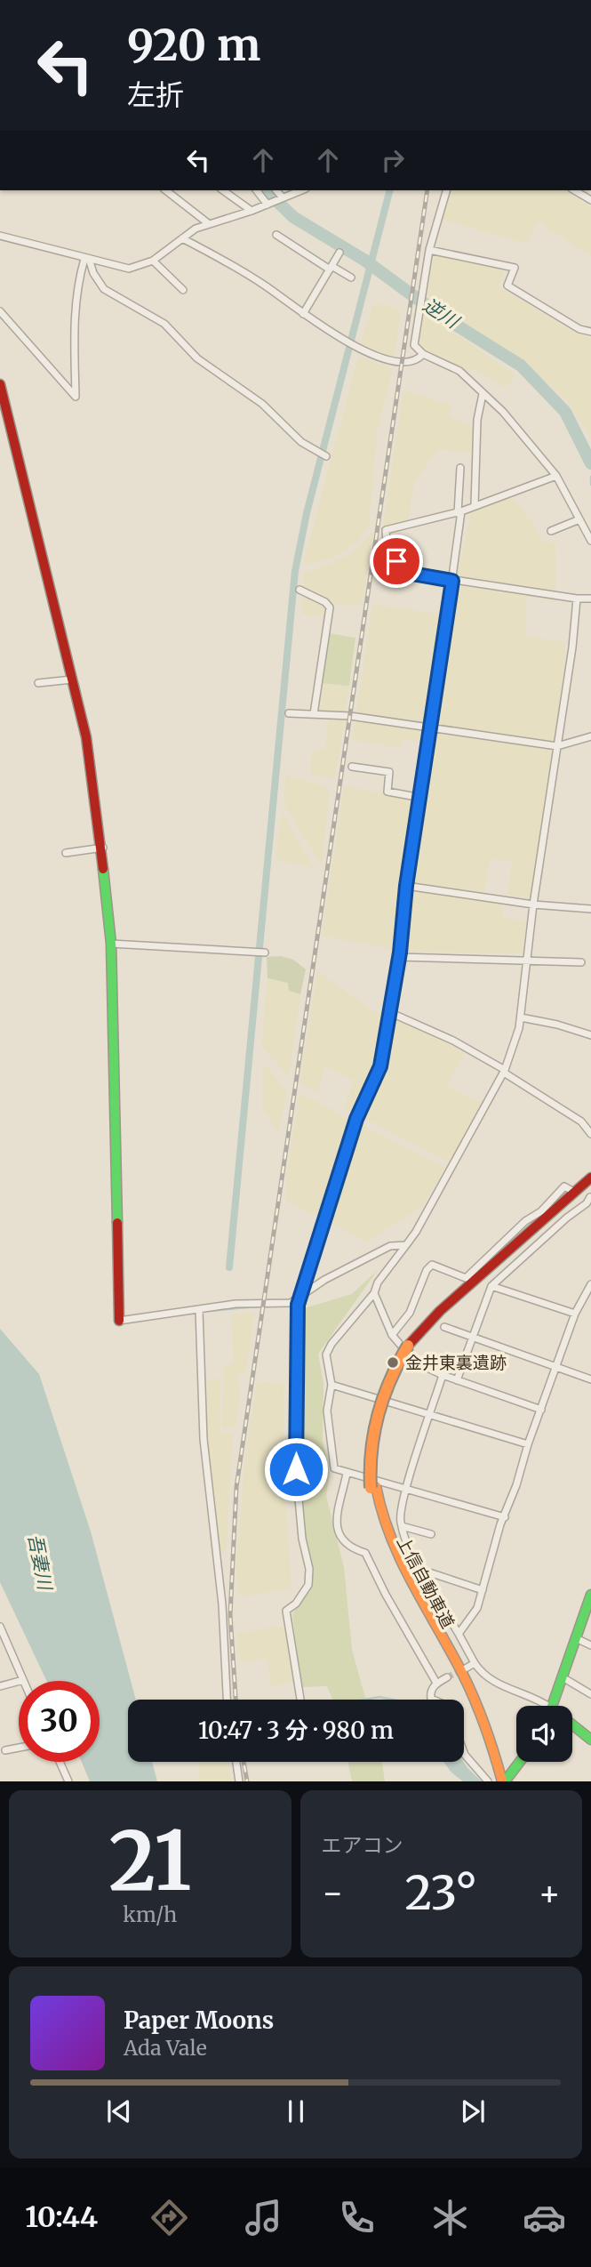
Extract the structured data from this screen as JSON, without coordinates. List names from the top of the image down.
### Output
{
  "streets": {
    "main road": ["上信自動車道"]
  },
  "water": ["逆川", "吾妻川"],
  "places": ["金井東裏遺跡"],
  "page": {
    "turn": ["920 m", "左折"],
    "limit": "30",
    "trip": "10:47 · 3 分 · 980 m",
    "tile": [
      ["21", "km/h"],
      "エアコン"
    ],
    "heat": ["−", "23°", "+"],
    "song": ["Paper Moons", "Ada Vale"],
    "tabs": "10:44"
  }
}
